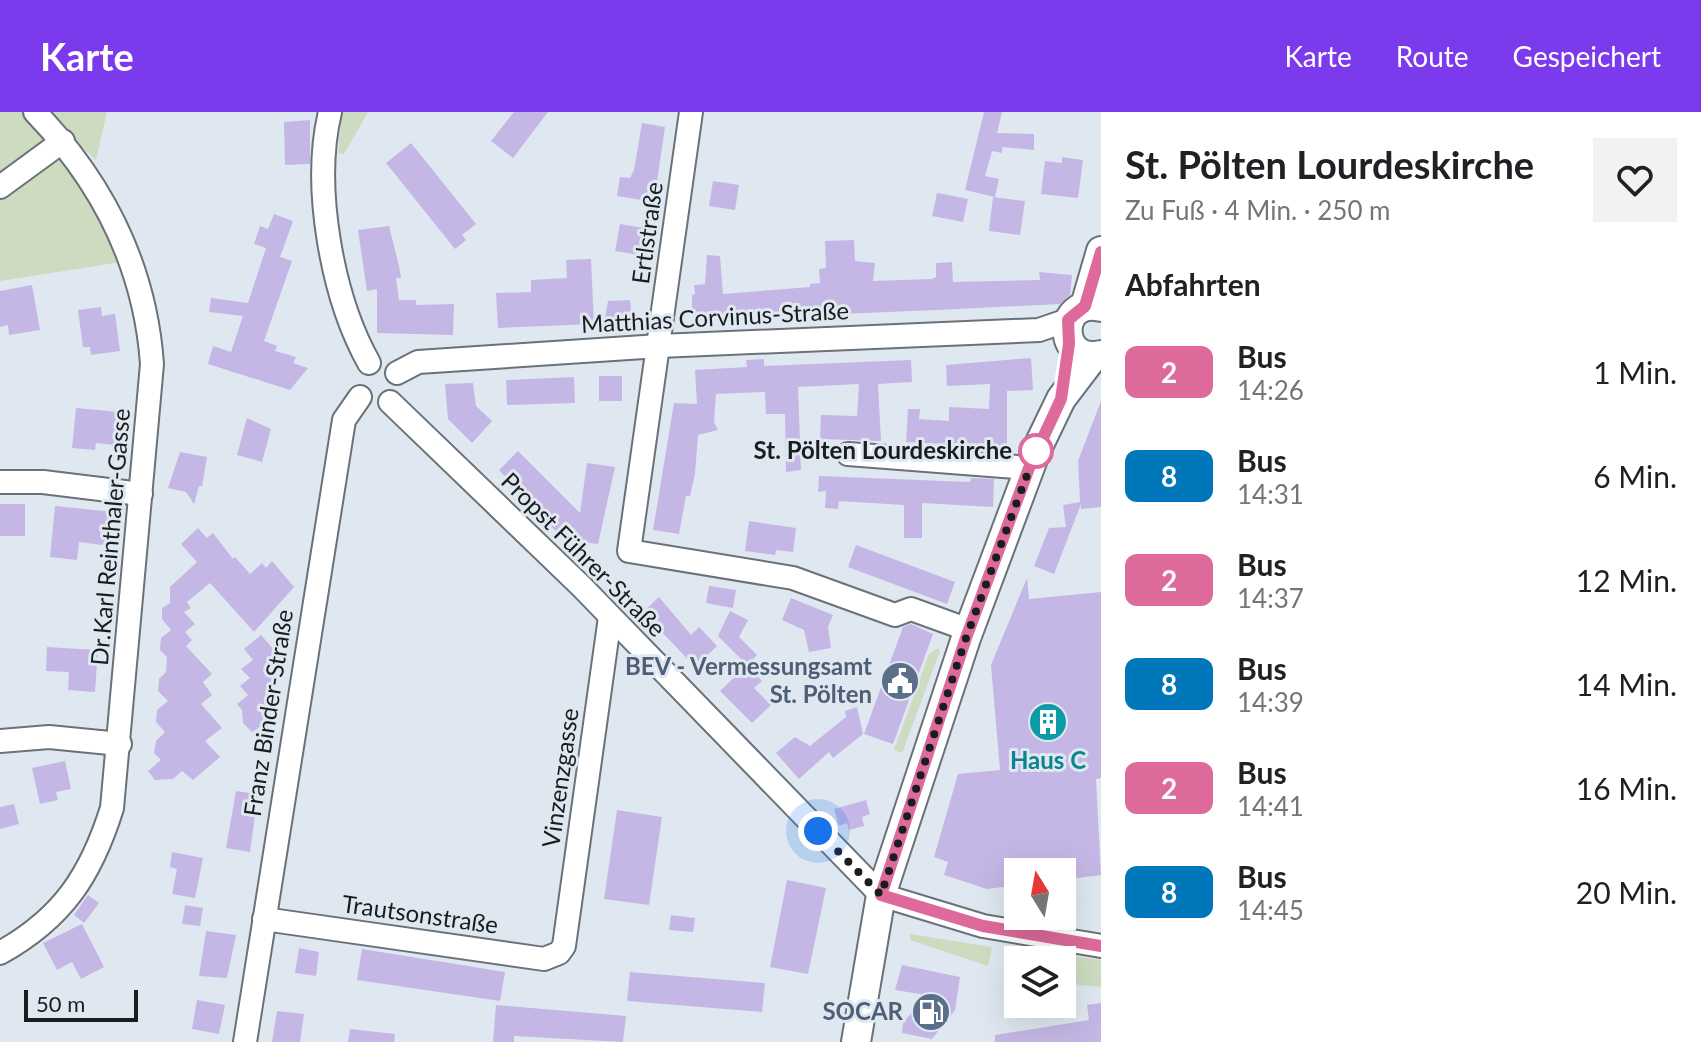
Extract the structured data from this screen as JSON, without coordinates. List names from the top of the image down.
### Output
{
  "streets": {
    "street": [
      "Ertlstraße",
      "Matthias Corvinus-Straße",
      "Dr.Karl Reinthaler-Gasse",
      "Propst Führer-Straße",
      "Franz Binder-Straße",
      "Vinzenzgasse",
      "Trautsonstraße"
    ]
  },
  "crossings": [
    ["Ertlstraße", "Matthias Corvinus-Straße"],
    ["Matthias Corvinus-Straße", "Propst Führer-Straße"],
    ["Matthias Corvinus-Straße", "Franz Binder-Straße"],
    ["Propst Führer-Straße", "Franz Binder-Straße"],
    ["Propst Führer-Straße", "Vinzenzgasse"],
    ["Franz Binder-Straße", "Trautsonstraße"],
    ["Vinzenzgasse", "Trautsonstraße"]
  ],
  "places": {
    "other": ["St. Pölten Lourdeskirche"],
    "public building": ["BEV - Vermessungsamt St. Pölten"],
    "building": ["Haus C"],
    "fuel station": ["SOCAR"]
  },
  "lines": ["bus line 2"],
  "scale_bar": "50 m",
  "north": "top",
  "page": {
    "header": "Karte",
    "nav": ["Karte", "Route", "Gespeichert"],
    "heading": [
      ["St. Pölten Lourdeskirche", "Zu Fuß · 4 Min. · 250 m"],
      "Abfahrten"
    ],
    "list": [
      {
        "mark": "2",
        "name": "Bus",
        "note": "14:26",
        "value": "1 Min."
      },
      {
        "mark": "8",
        "name": "Bus",
        "note": "14:31",
        "value": "6 Min."
      },
      {
        "mark": "2",
        "name": "Bus",
        "note": "14:37",
        "value": "12 Min."
      },
      {
        "mark": "8",
        "name": "Bus",
        "note": "14:39",
        "value": "14 Min."
      },
      {
        "mark": "2",
        "name": "Bus",
        "note": "14:41",
        "value": "16 Min."
      },
      {
        "mark": "8",
        "name": "Bus",
        "note": "14:45",
        "value": "20 Min."
      }
    ],
    "scale": "50 m"
  }
}
